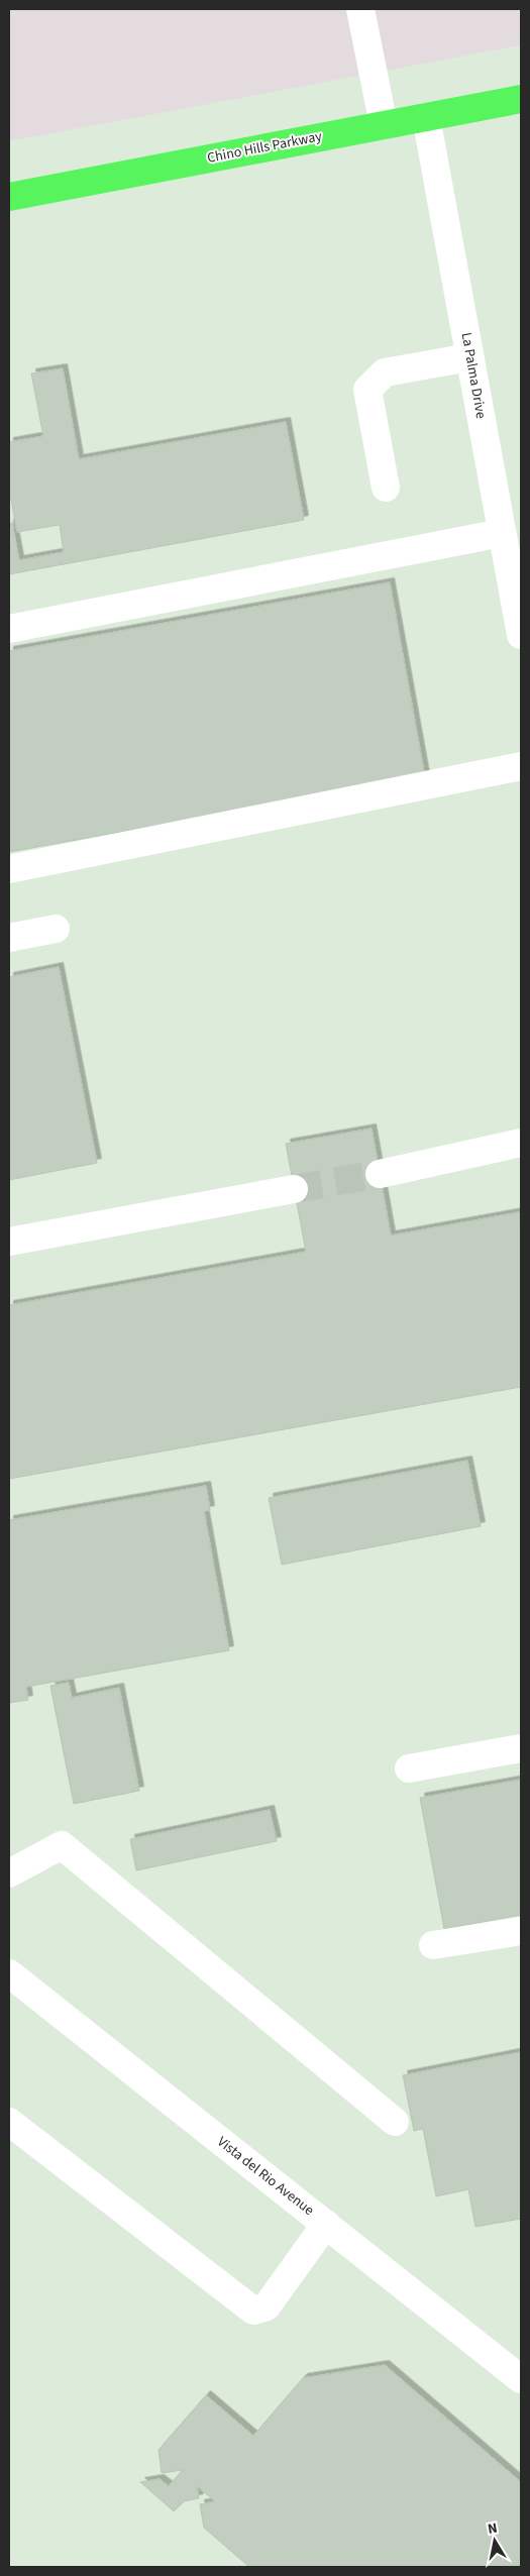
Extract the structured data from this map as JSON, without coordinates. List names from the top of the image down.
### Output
{
  "streets": {
    "main road": ["Chino Hills Parkway"],
    "street": ["La Palma Drive", "Vista del Rio Avenue"]
  },
  "crossings": [
    ["Chino Hills Parkway", "La Palma Drive"]
  ],
  "north": "top"
}
